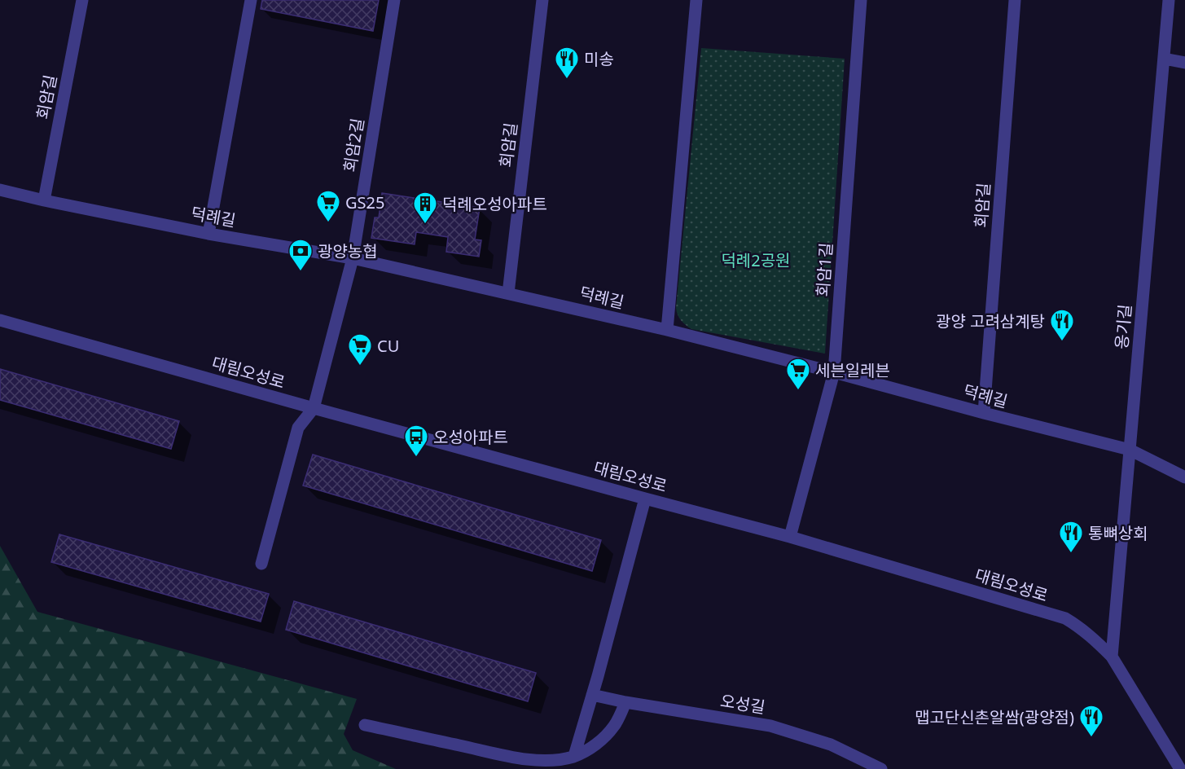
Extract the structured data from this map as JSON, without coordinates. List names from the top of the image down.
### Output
{
  "streets": {
    "street": [
      "회암길",
      "회암2길",
      "덕례길",
      "회암1길",
      "옹기길",
      "대림오성로",
      "오성길"
    ]
  },
  "crossings": [
    ["회암길", "덕례길"],
    ["회암2길", "덕례길"],
    ["회암2길", "대림오성로"],
    ["덕례길", "회암1길"],
    ["덕례길", "옹기길"],
    ["회암1길", "대림오성로"],
    ["옹기길", "대림오성로"]
  ],
  "parks": ["덕례2공원"],
  "places": {
    "restaurant": [
      "미송",
      "광양 고려삼계탕",
      "통뼈상회",
      "맵고단신촌알쌈(광양점)"
    ],
    "supermarket": ["GS25", "CU", "세븐일레븐"],
    "building": ["덕례오성아파트"],
    "bank": ["광양농협"],
    "bus stop": ["오성아파트"]
  }
}
